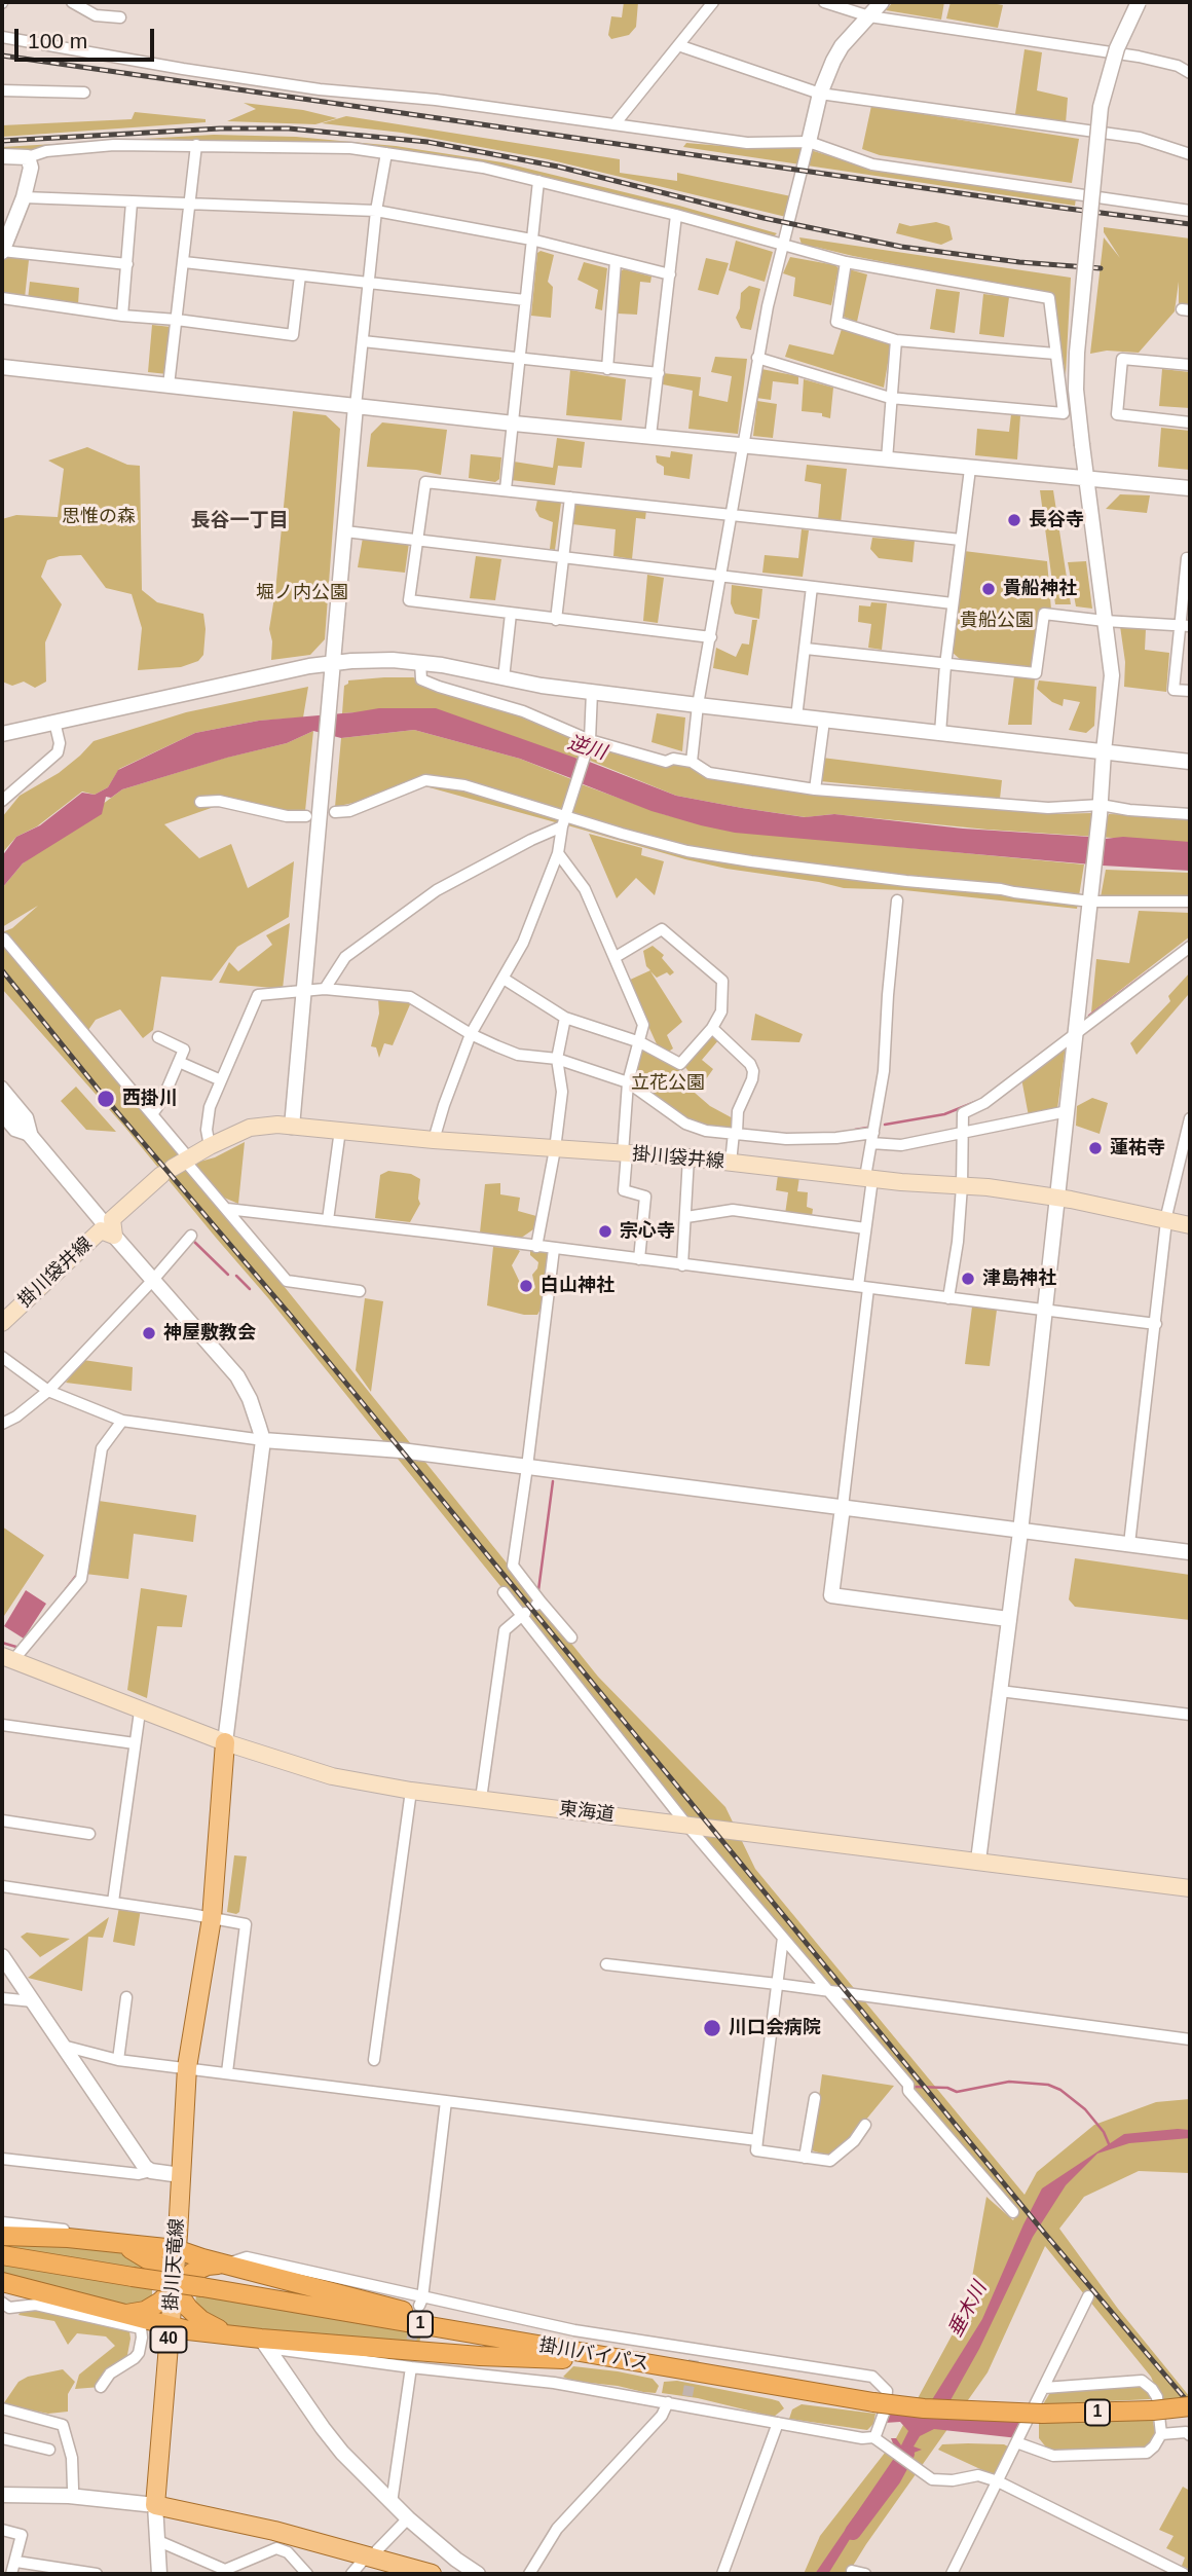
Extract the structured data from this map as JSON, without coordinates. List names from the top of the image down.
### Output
{
  "streets": {
    "highway": ["1", "掛川バイパス"],
    "main road": [
      "掛川袋井線",
      "東海道",
      "掛川天竜線",
      "40"
    ]
  },
  "crossings": [
    ["東海道", "掛川天竜線"]
  ],
  "districts": ["長谷一丁目"],
  "water": ["逆川", "垂木川"],
  "parks": [
    "思惟の森",
    "堀ノ内公園",
    "貴船公園",
    "立花公園"
  ],
  "places": [
    "長谷寺",
    "貴船神社",
    "西掛川",
    "蓮祐寺",
    "宗心寺",
    "津島神社",
    "白山神社",
    "神屋敷教会",
    "川口会病院"
  ],
  "scale_bar": "100 m"
}
